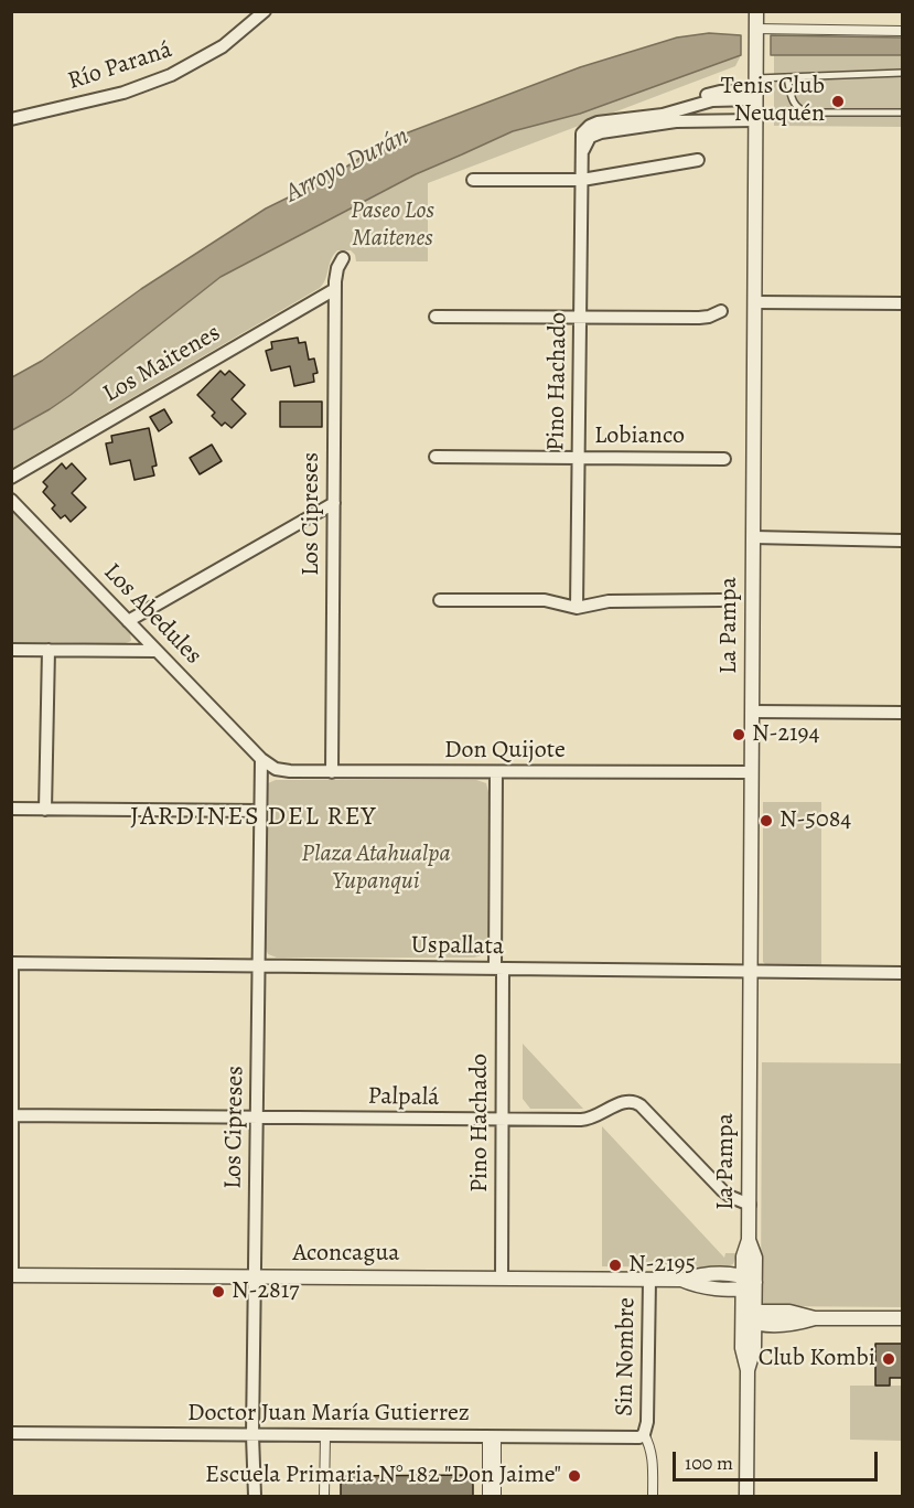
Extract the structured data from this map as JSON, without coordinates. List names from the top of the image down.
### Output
{
  "streets": {
    "street": [
      "Río Paraná",
      "Los Maitenes",
      "Pino Hachado",
      "Lobianco",
      "Los Cipreses",
      "Los Abedules",
      "La Pampa",
      "Don Quijote",
      "Uspallata",
      "Palpalá",
      "Aconcagua",
      "Sin Nombre",
      "Doctor Juan María Gutierrez"
    ]
  },
  "crossings": [
    ["Los Maitenes", "Los Cipreses"],
    ["Pino Hachado", "Lobianco"],
    ["Pino Hachado", "La Pampa"],
    ["Pino Hachado", "Don Quijote"],
    ["Pino Hachado", "Uspallata"],
    ["Pino Hachado", "Palpalá"],
    ["Pino Hachado", "Aconcagua"],
    ["Los Cipreses", "Los Abedules"],
    ["Los Cipreses", "Don Quijote"],
    ["Los Cipreses", "Uspallata"],
    ["Los Cipreses", "Palpalá"],
    ["Los Cipreses", "Aconcagua"],
    ["Los Cipreses", "Doctor Juan María Gutierrez"],
    ["Los Abedules", "Don Quijote"],
    ["La Pampa", "Don Quijote"],
    ["La Pampa", "Uspallata"],
    ["La Pampa", "Palpalá"],
    ["La Pampa", "Aconcagua"],
    ["Aconcagua", "Sin Nombre"],
    ["Sin Nombre", "Doctor Juan María Gutierrez"]
  ],
  "districts": ["JARDINES DEL REY"],
  "water": ["Arroyo Durán"],
  "parks": ["Paseo Los Maitenes", "Plaza Atahualpa Yupanqui"],
  "places": [
    "Tenis Club Neuquén",
    "N-2194",
    "N-5084",
    "N-2195",
    "N-2817",
    "Club Kombi",
    "Escuela Primaria N° 182 \"Don Jaime\""
  ],
  "scale_bar": "100 m"
}
